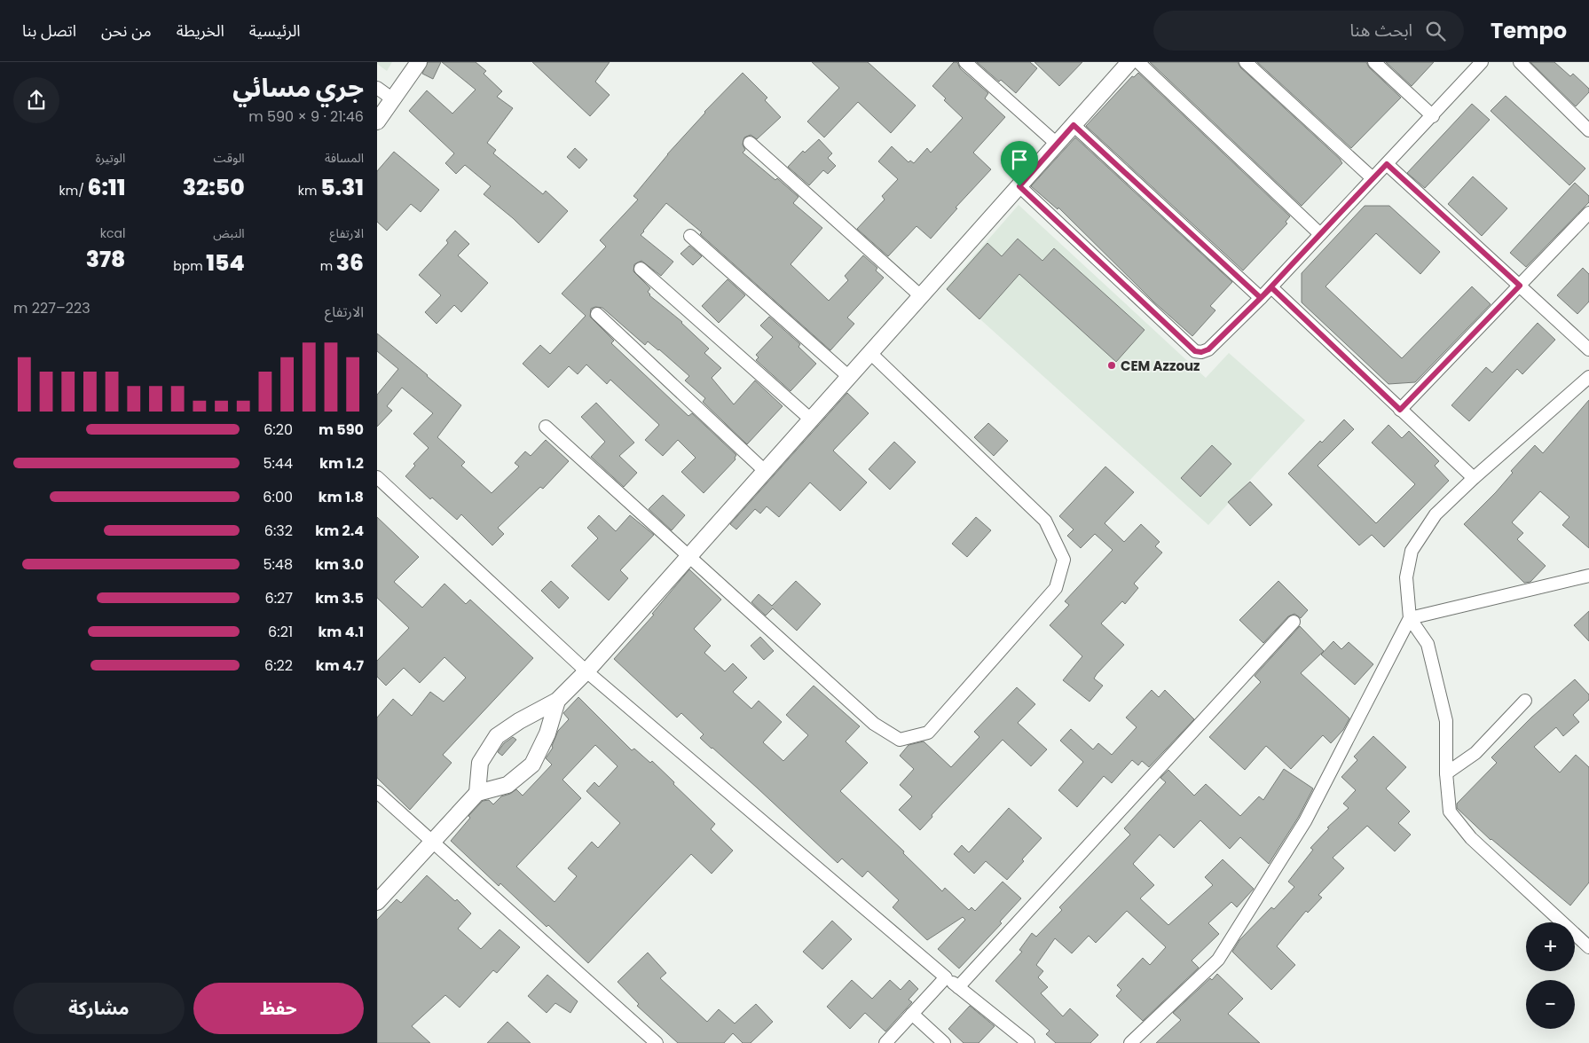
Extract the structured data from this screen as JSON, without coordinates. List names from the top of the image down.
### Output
{
  "places": ["CEM Azzouz"],
  "page": {
    "header": "Tempo",
    "search": "ابحث هنا",
    "nav": [
      "الرئيسية",
      "الخريطة",
      "من نحن",
      "اتصل بنا"
    ],
    "heading": ["جري مسائي", "21:46 · 9 × 590 m"],
    "stats": [
      ["المسافة", "5.31 km"],
      ["الوقت", "32:50"],
      ["الوتيرة", "6:11 /km"],
      ["الارتفاع", "36 m"],
      ["النبض", "154 bpm"],
      ["kcal", "378"]
    ],
    "chart": ["الارتفاع", "223–227 m"],
    "list": [
      {
        "name": "590 m",
        "note": "6:20"
      },
      {
        "name": "1.2 km",
        "note": "5:44"
      },
      {
        "name": "1.8 km",
        "note": "6:00"
      },
      {
        "name": "2.4 km",
        "note": "6:32"
      },
      {
        "name": "3.0 km",
        "note": "5:48"
      },
      {
        "name": "3.5 km",
        "note": "6:27"
      },
      {
        "name": "4.1 km",
        "note": "6:21"
      },
      {
        "name": "4.7 km",
        "note": "6:22"
      }
    ],
    "map_buttons": ["+", "−"],
    "buttons": ["حفظ", "مشاركة"]
  }
}
